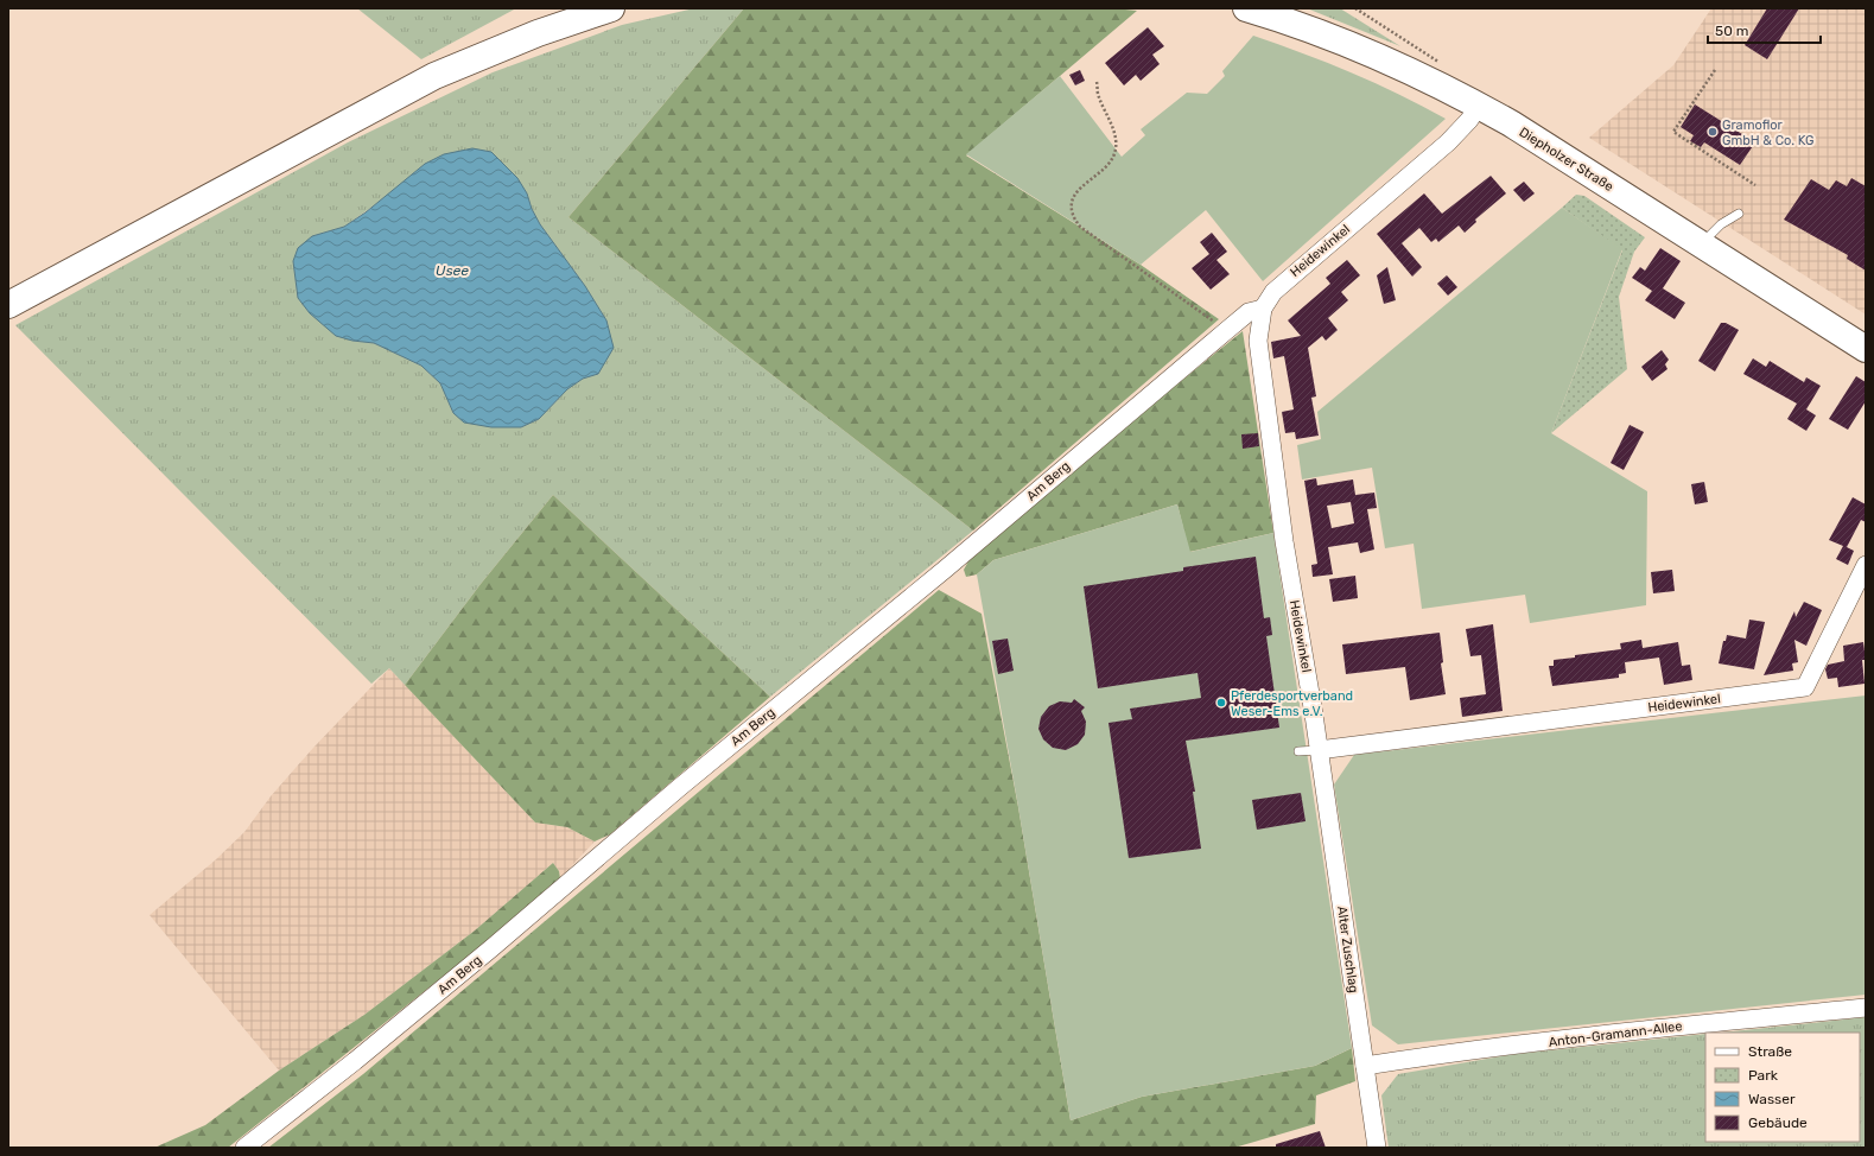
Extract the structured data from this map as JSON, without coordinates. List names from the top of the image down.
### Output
{
  "streets": {
    "main road": ["Diepholzer Straße"],
    "street": [
      "Heidewinkel",
      "Am Berg",
      "Alter Zuschlag",
      "Anton-Gramann-Allee"
    ]
  },
  "crossings": [
    ["Diepholzer Straße", "Heidewinkel"],
    ["Heidewinkel", "Am Berg"],
    ["Heidewinkel", "Alter Zuschlag"],
    ["Alter Zuschlag", "Anton-Gramann-Allee"]
  ],
  "water": ["Usee"],
  "places": ["Gramoflor GmbH & Co. KG", "Pferdesportverband Weser-Ems e.V."],
  "legend": [
    "Straße",
    "Park",
    "Wasser",
    "Gebäude"
  ],
  "scale_bar": "50 m"
}
